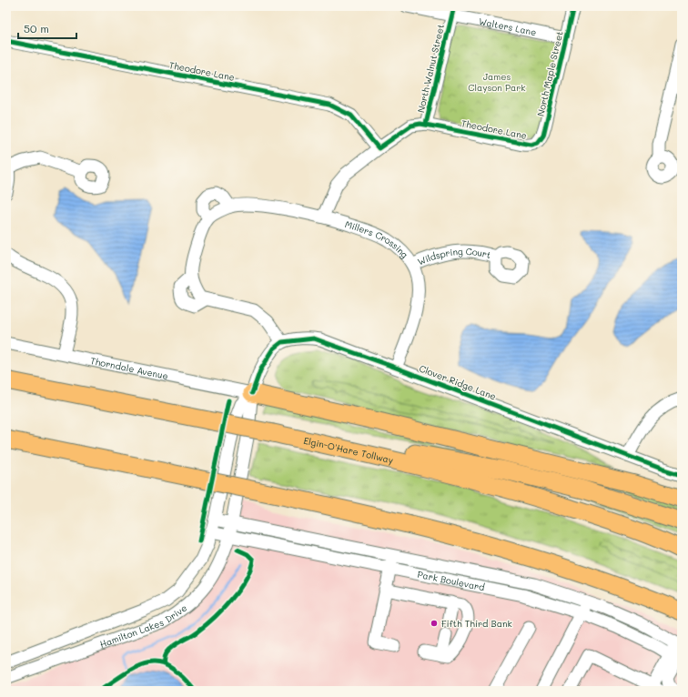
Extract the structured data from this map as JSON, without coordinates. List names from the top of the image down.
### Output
{
  "streets": {
    "highway": ["Elgin-O'Hare Tollway"],
    "street": [
      "Walters Lane",
      "North Walnut Street",
      "Theodore Lane",
      "North Maple Street",
      "Millers Crossing",
      "Wildspring Court",
      "Thorndale Avenue",
      "Clover Ridge Lane",
      "Park Boulevard",
      "Hamilton Lakes Drive"
    ]
  },
  "crossings": [
    ["Walters Lane", "North Walnut Street"],
    ["Walters Lane", "North Maple Street"],
    ["North Walnut Street", "Theodore Lane"],
    ["North Walnut Street", "Millers Crossing"],
    ["Theodore Lane", "North Maple Street"],
    ["Millers Crossing", "Wildspring Court"],
    ["Millers Crossing", "Clover Ridge Lane"],
    ["Park Boulevard", "Hamilton Lakes Drive"]
  ],
  "parks": ["James Clayson Park"],
  "places": ["Fifth Third Bank"],
  "scale_bar": "50 m"
}
